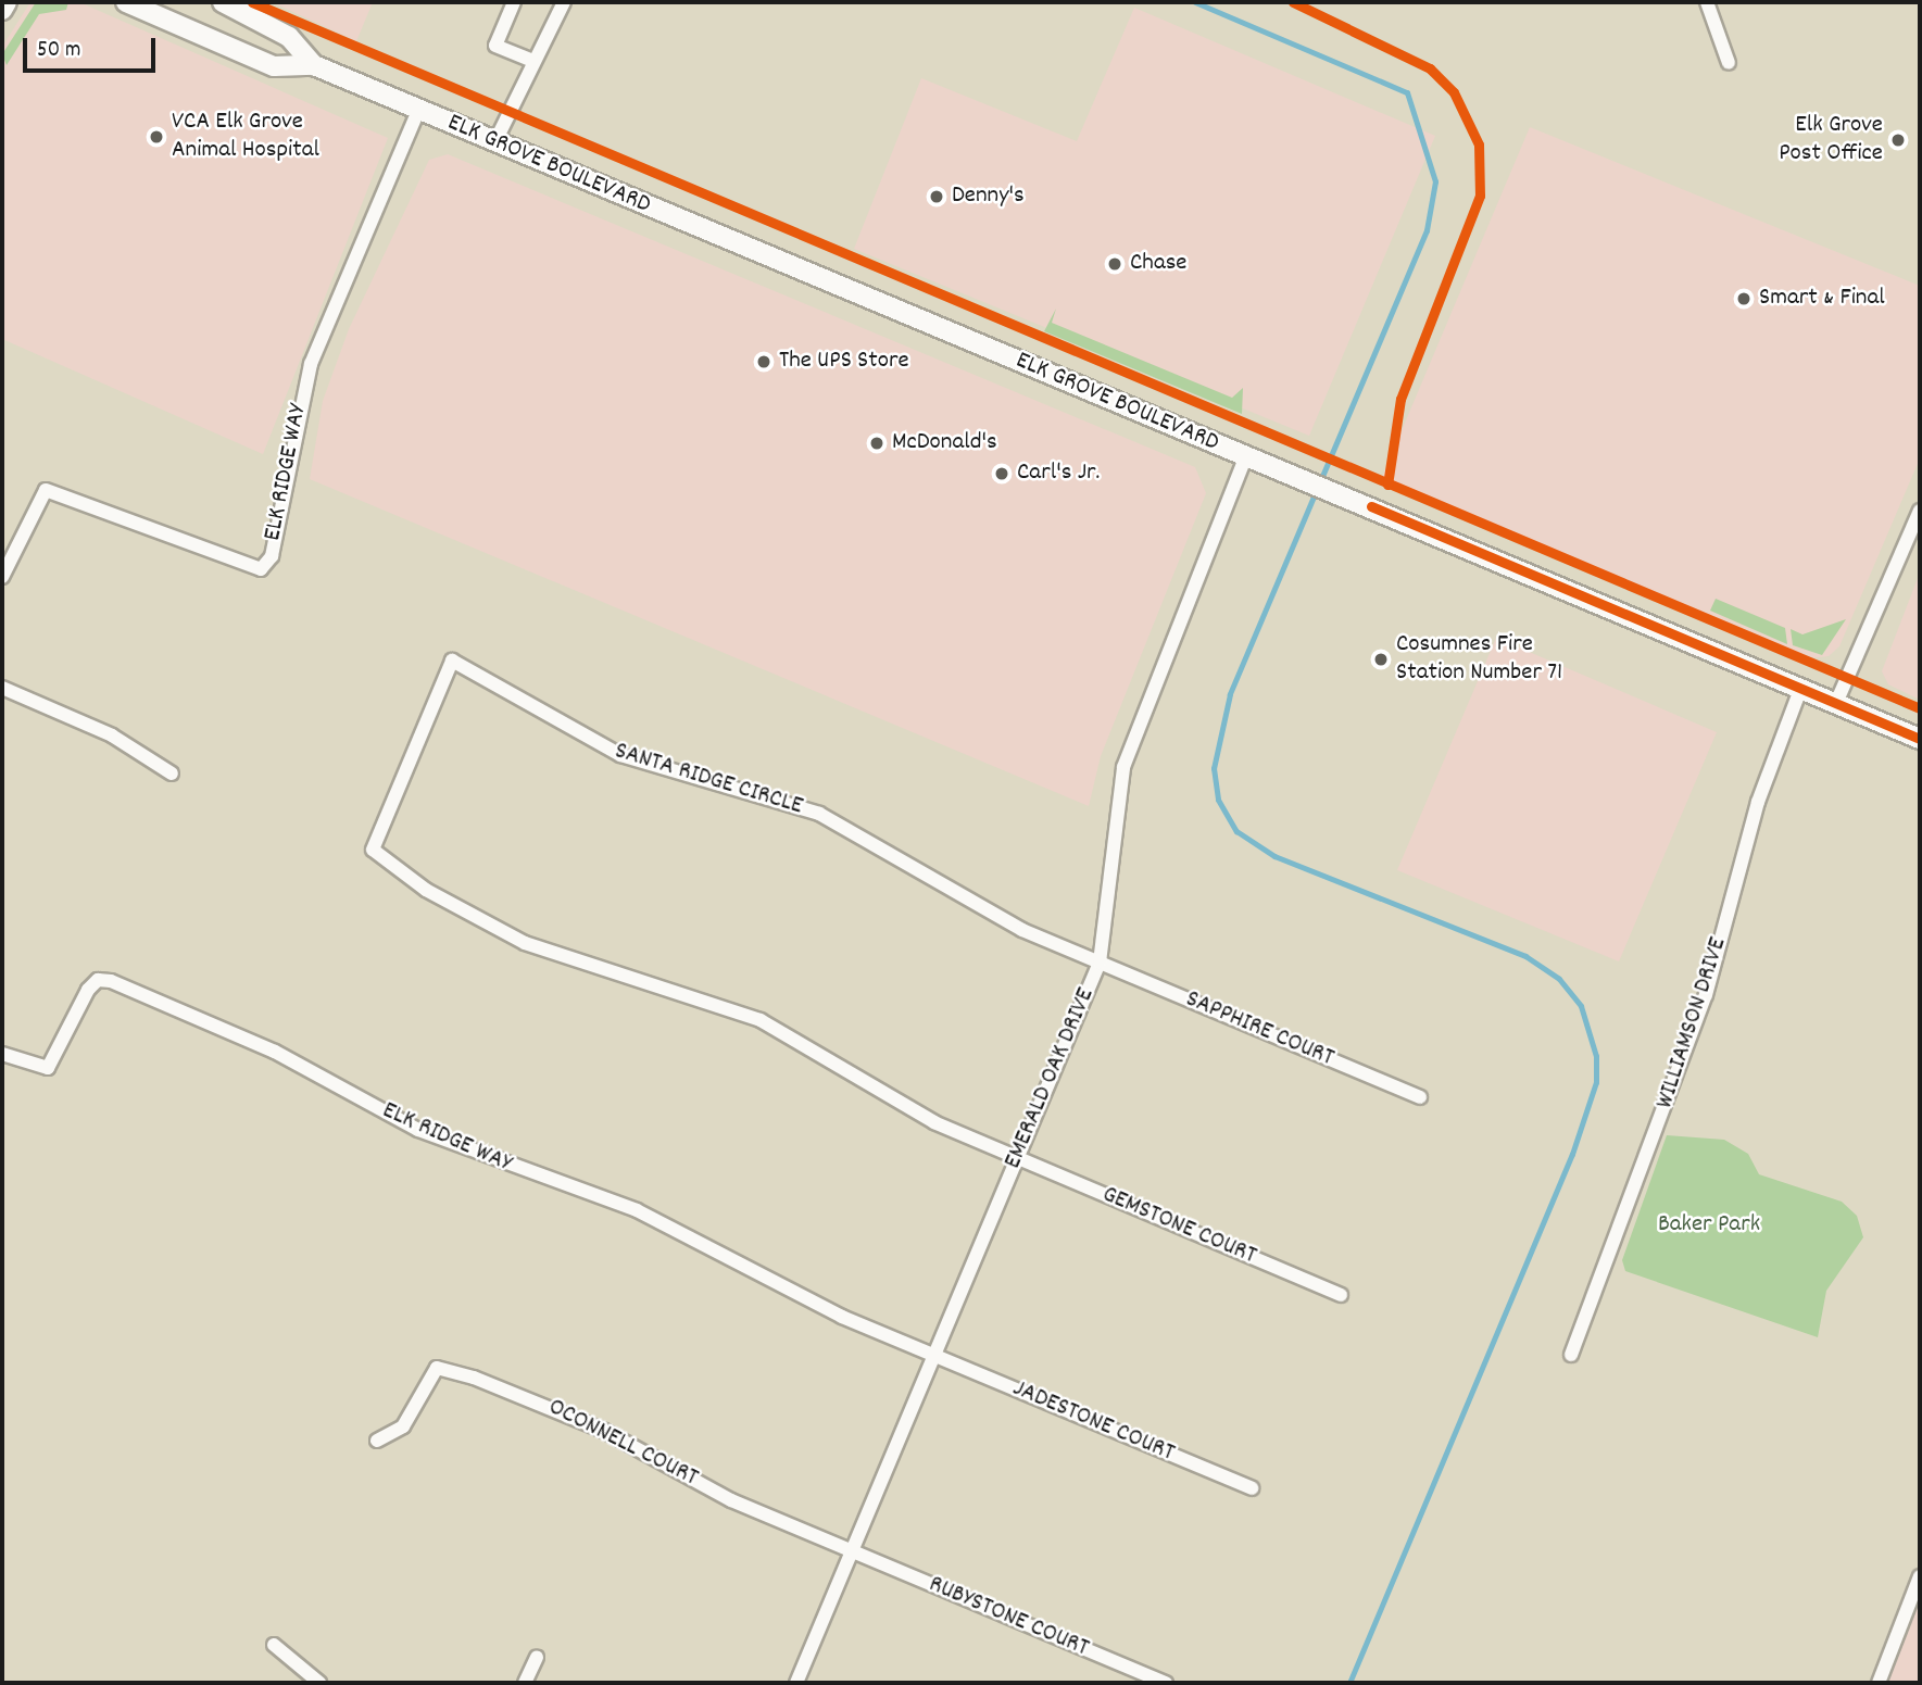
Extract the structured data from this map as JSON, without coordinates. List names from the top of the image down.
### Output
{
  "streets": {
    "main road": ["ELK GROVE BOULEVARD"],
    "street": [
      "ELK RIDGE WAY",
      "SANTA RIDGE CIRCLE",
      "WILLIAMSON DRIVE",
      "SAPPHIRE COURT",
      "EMERALD OAK DRIVE",
      "GEMSTONE COURT",
      "JADESTONE COURT",
      "OCONNELL COURT",
      "RUBYSTONE COURT"
    ]
  },
  "crossings": [
    ["ELK GROVE BOULEVARD", "ELK RIDGE WAY"],
    ["ELK GROVE BOULEVARD", "WILLIAMSON DRIVE"],
    ["ELK GROVE BOULEVARD", "EMERALD OAK DRIVE"],
    ["ELK RIDGE WAY", "EMERALD OAK DRIVE"],
    ["ELK RIDGE WAY", "JADESTONE COURT"],
    ["SANTA RIDGE CIRCLE", "SAPPHIRE COURT"],
    ["SANTA RIDGE CIRCLE", "EMERALD OAK DRIVE"],
    ["SANTA RIDGE CIRCLE", "GEMSTONE COURT"],
    ["SAPPHIRE COURT", "EMERALD OAK DRIVE"],
    ["EMERALD OAK DRIVE", "GEMSTONE COURT"],
    ["EMERALD OAK DRIVE", "JADESTONE COURT"],
    ["EMERALD OAK DRIVE", "OCONNELL COURT"],
    ["EMERALD OAK DRIVE", "RUBYSTONE COURT"],
    ["OCONNELL COURT", "RUBYSTONE COURT"]
  ],
  "parks": ["Baker Park"],
  "places": [
    "VCA Elk Grove Animal Hospital",
    "Elk Grove Post Office",
    "Denny's",
    "Chase",
    "Smart & Final",
    "The UPS Store",
    "McDonald's",
    "Carl's Jr.",
    "Cosumnes Fire Station Number 71"
  ],
  "scale_bar": "50 m"
}
